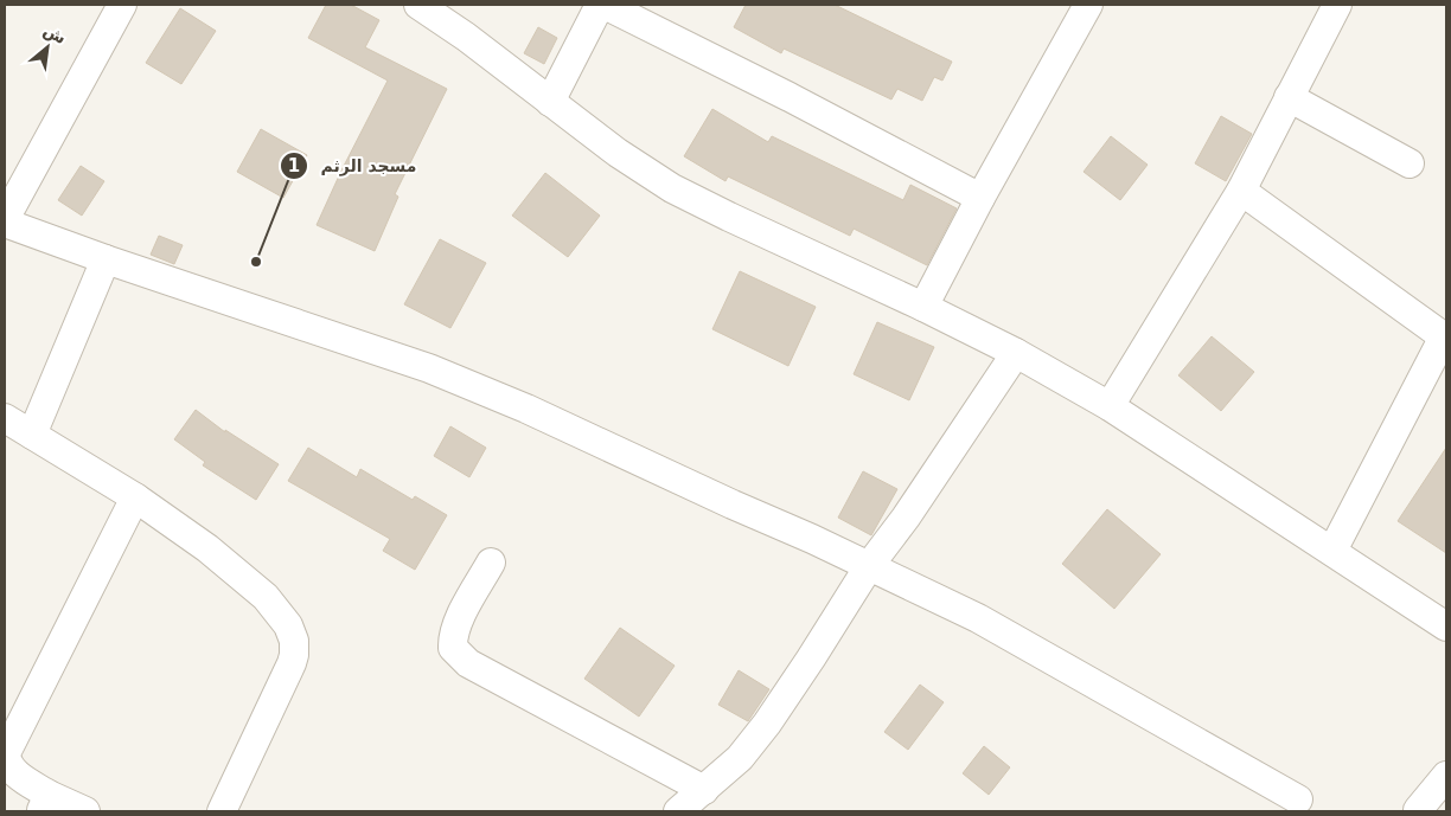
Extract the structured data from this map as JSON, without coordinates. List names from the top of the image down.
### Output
{
  "places": ["مسجد الرثم"],
  "north": "top right"
}
